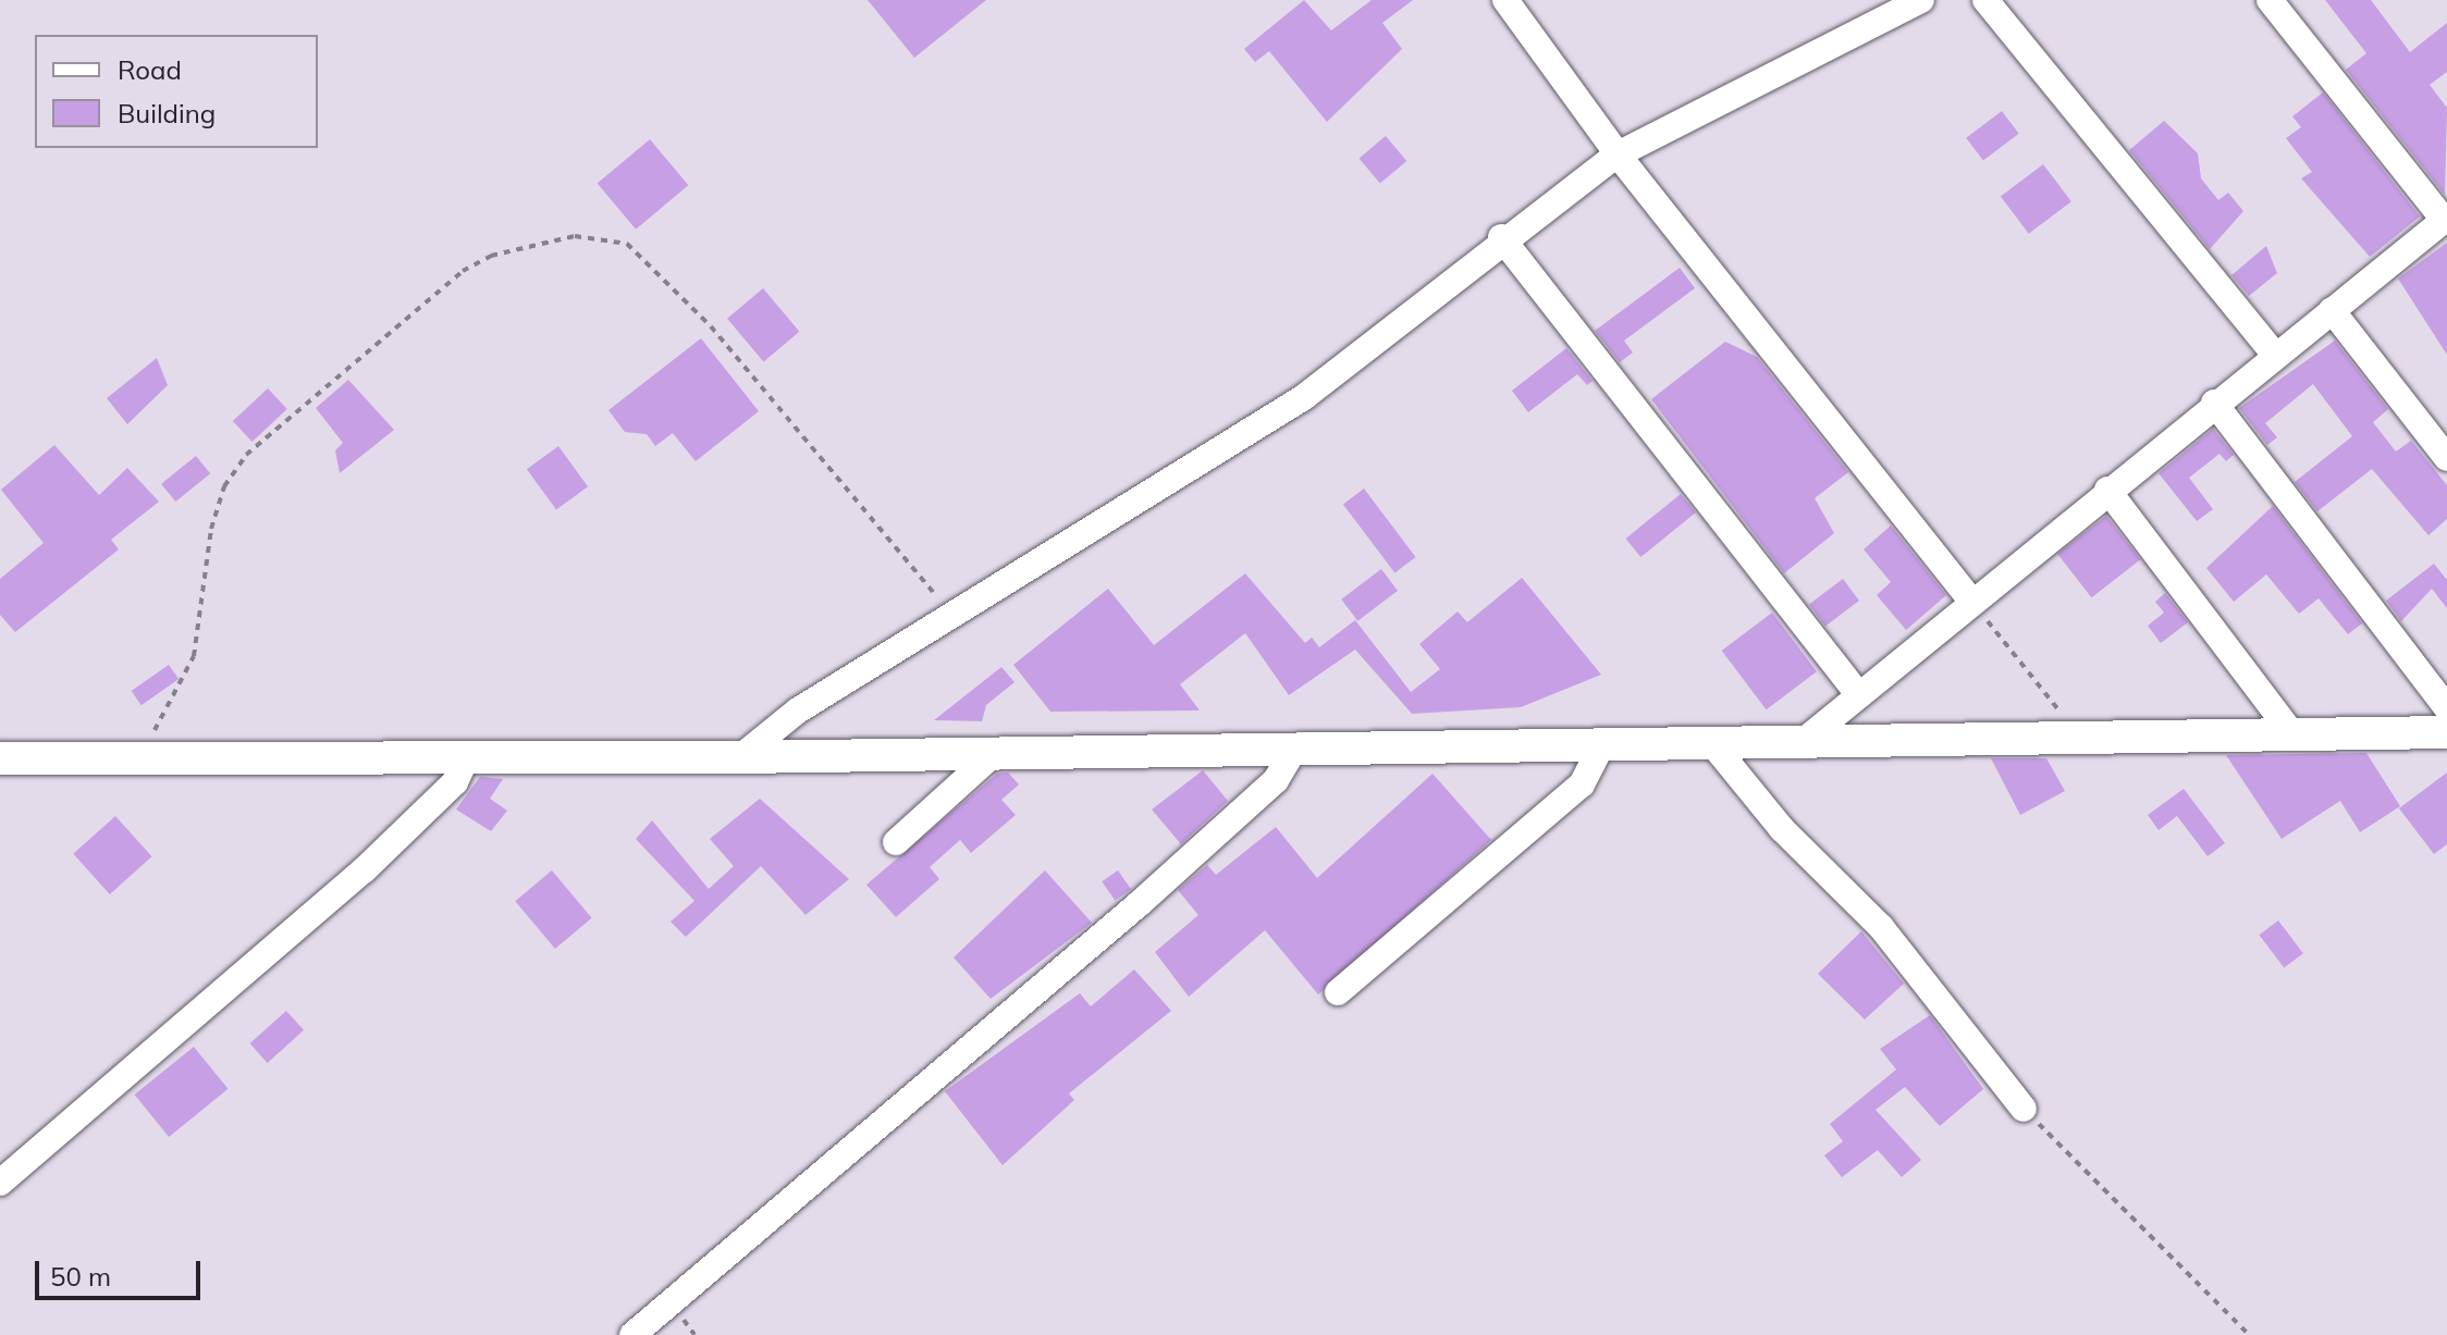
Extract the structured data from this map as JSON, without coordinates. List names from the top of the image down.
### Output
{
  "legend": ["Road", "Building"],
  "scale_bar": "50 m"
}
